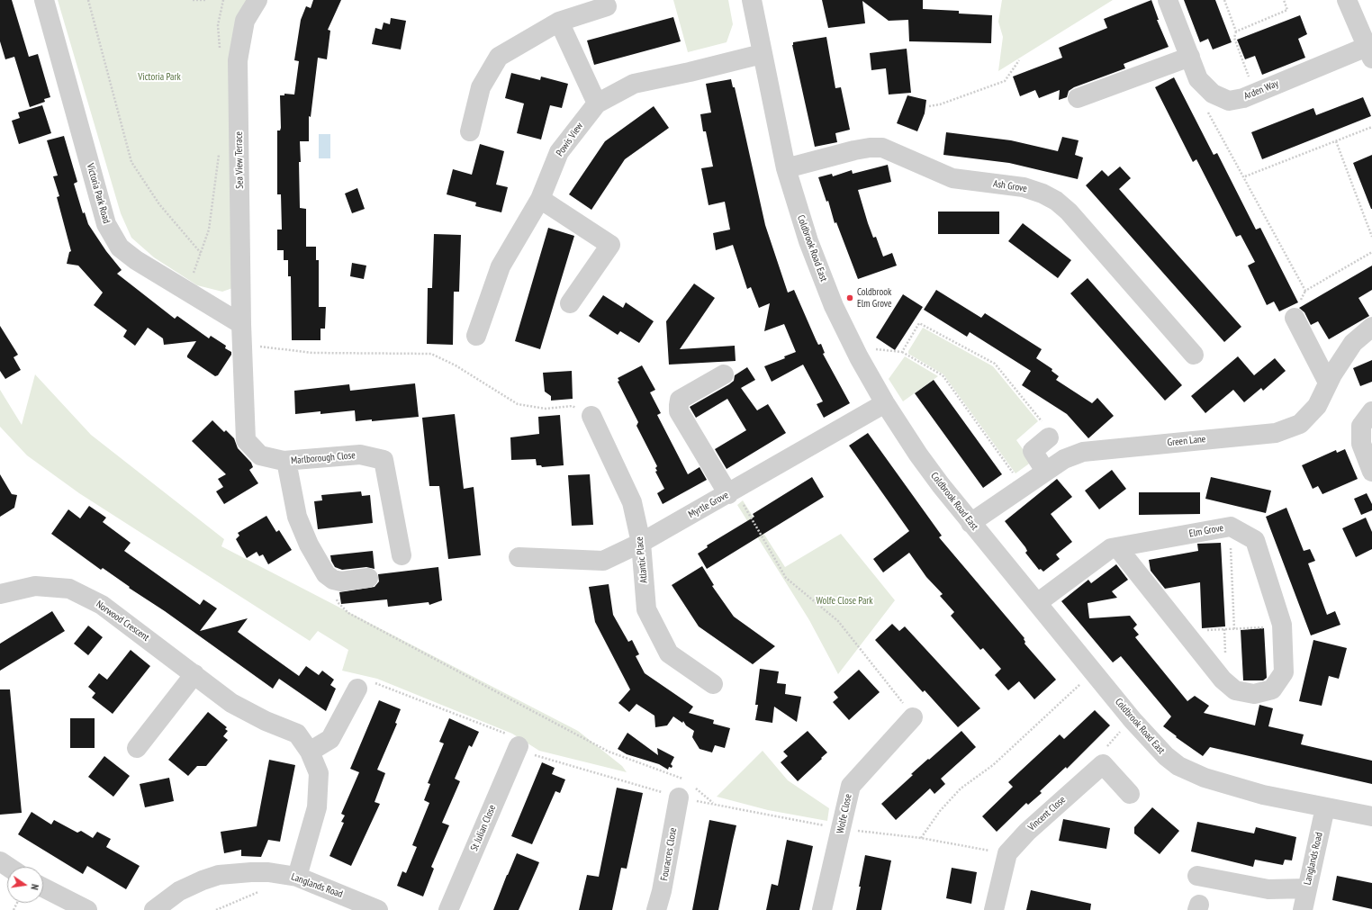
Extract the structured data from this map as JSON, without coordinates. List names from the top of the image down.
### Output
{
  "streets": {
    "street": [
      "Arden Way",
      "Powis View",
      "Sea View Terrace",
      "Ash Grove",
      "Victoria Park Road",
      "Coldbrook Road East",
      "Green Lane",
      "Marlborough Close",
      "Myrtle Grove",
      "Elm Grove",
      "Atlantic Place",
      "Norwood Crescent",
      "Wolfe Close",
      "Vincent Close",
      "St Julian Close",
      "Fouracres Close",
      "Langlands Road"
    ]
  },
  "crossings": [
    ["Powis View", "Coldbrook Road East"],
    ["Sea View Terrace", "Victoria Park Road"],
    ["Sea View Terrace", "Marlborough Close"],
    ["Ash Grove", "Coldbrook Road East"],
    ["Victoria Park Road", "Marlborough Close"],
    ["Coldbrook Road East", "Green Lane"],
    ["Coldbrook Road East", "Myrtle Grove"],
    ["Coldbrook Road East", "Elm Grove"],
    ["Coldbrook Road East", "Langlands Road"],
    ["Myrtle Grove", "Atlantic Place"],
    ["Norwood Crescent", "Langlands Road"]
  ],
  "parks": ["Victoria Park", "Wolfe Close Park"],
  "places": ["Coldbrook Elm Grove"],
  "north": "right"
}
